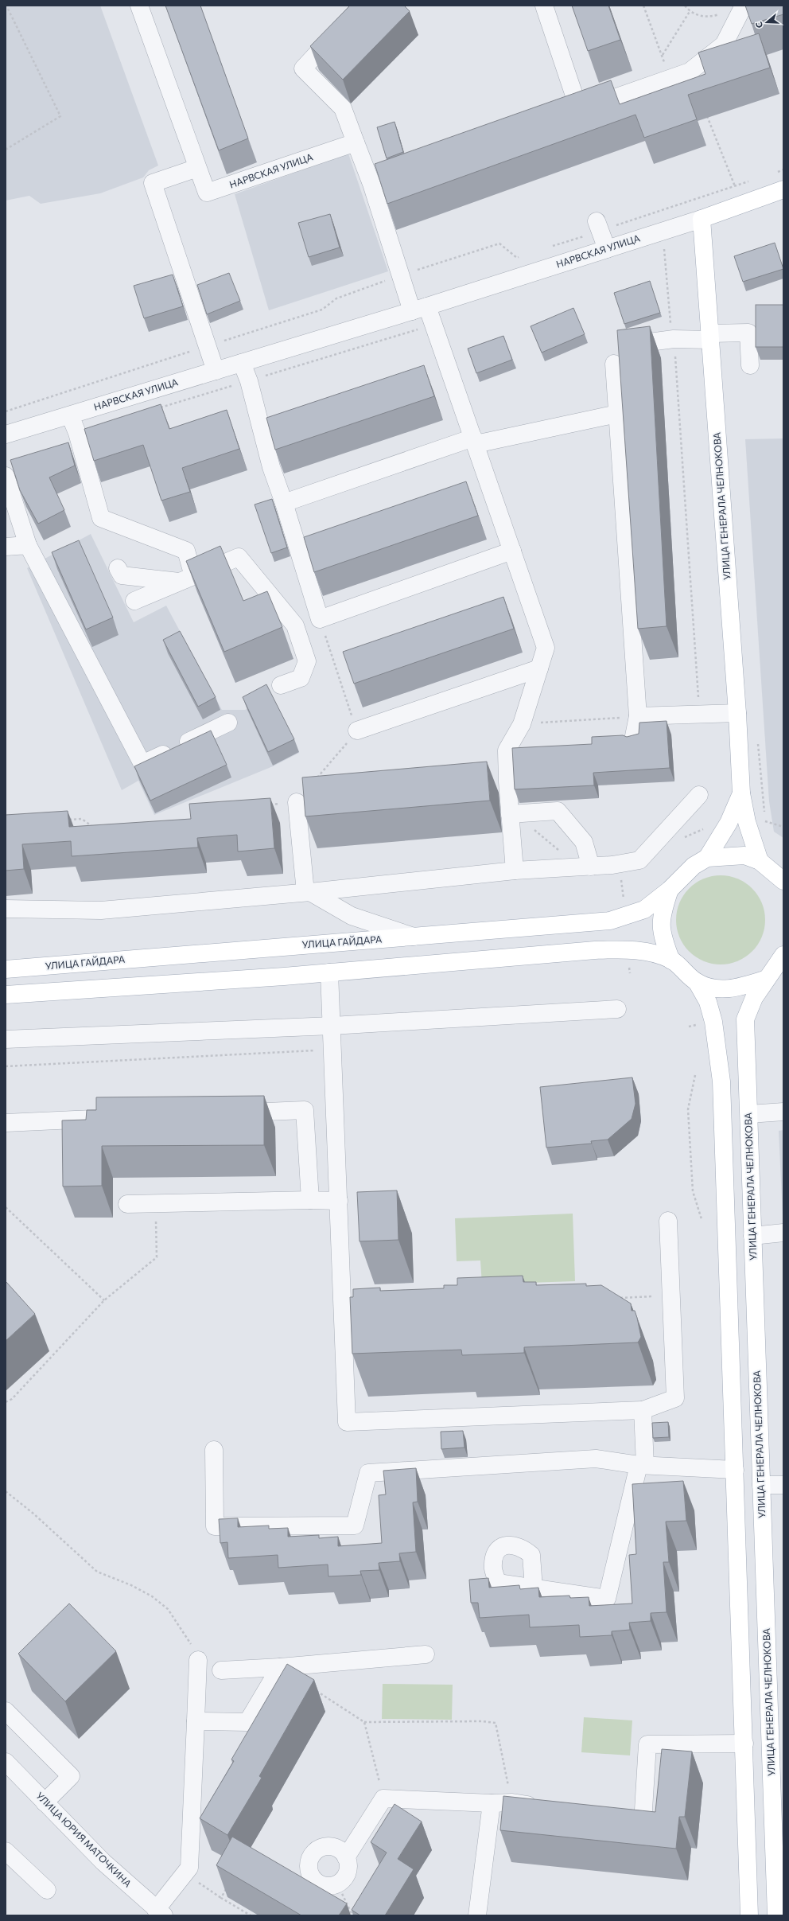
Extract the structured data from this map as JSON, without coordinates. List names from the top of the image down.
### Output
{
  "streets": {
    "main road": ["НАРВСКАЯ УЛИЦА", "УЛИЦА ГЕНЕРАЛА ЧЕЛНОКОВА", "УЛИЦА ГАЙДАРА"],
    "street": ["УЛИЦА ЮРИЯ МАТОЧКИНА"]
  },
  "crossings": [
    ["НАРВСКАЯ УЛИЦА", "УЛИЦА ГЕНЕРАЛА ЧЕЛНОКОВА"],
    ["УЛИЦА ГЕНЕРАЛА ЧЕЛНОКОВА", "УЛИЦА ГАЙДАРА"]
  ],
  "north": "left"
}
